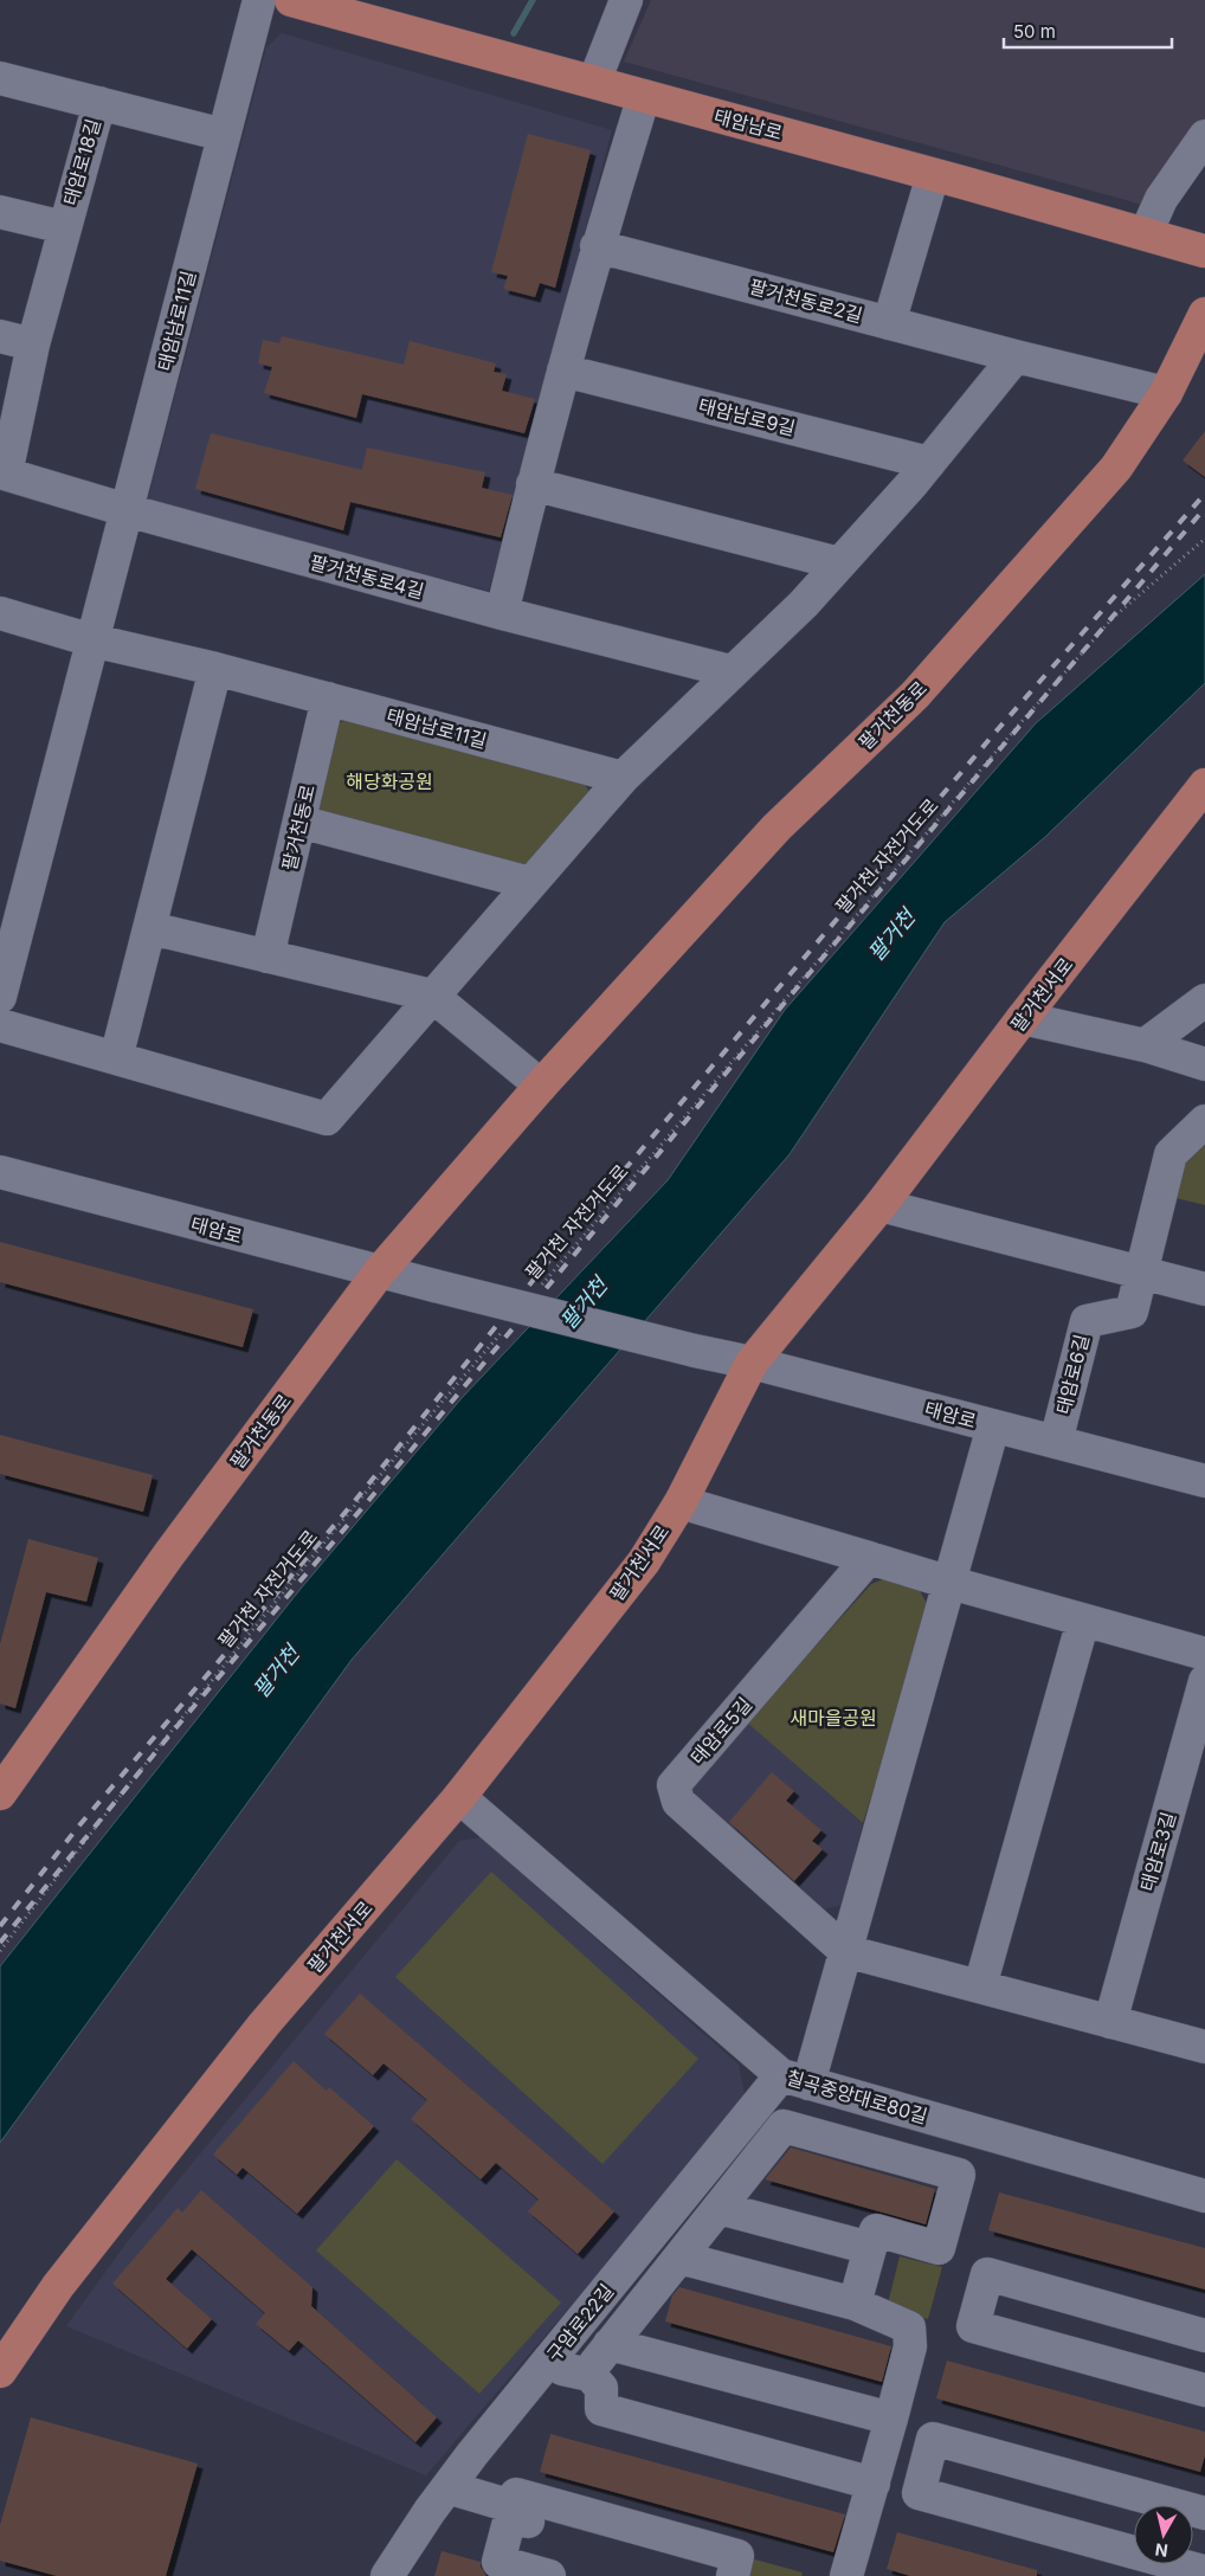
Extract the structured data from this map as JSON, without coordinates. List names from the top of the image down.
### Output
{
  "streets": {
    "main road": ["태암남로", "팔거천동로", "팔거천서로"],
    "street": [
      "태암로18길",
      "팔거천동로2길",
      "태암남로11길",
      "태암남로9길",
      "팔거천동로4길",
      "태암로",
      "태암로6길",
      "태암로5길",
      "태암로3길",
      "칠곡중앙대로80길",
      "구암로22길"
    ],
    "path": ["팔거천 자전거도로"]
  },
  "crossings": [
    ["태암로18길", "태암남로11길"],
    ["태암로18길", "팔거천동로4길"],
    ["팔거천동로2길", "팔거천동로"],
    ["태암남로11길", "팔거천동로4길"],
    ["태암남로11길", "팔거천동로"],
    ["팔거천동로", "태암로"],
    ["팔거천서로", "태암로"],
    ["팔거천서로", "칠곡중앙대로80길"],
    ["태암로", "태암로6길"],
    ["태암로5길", "태암로3길"],
    ["칠곡중앙대로80길", "구암로22길"]
  ],
  "water": ["팔거천"],
  "parks": ["해당화공원", "새마을공원"],
  "scale_bar": "50 m",
  "north": "bottom"
}
